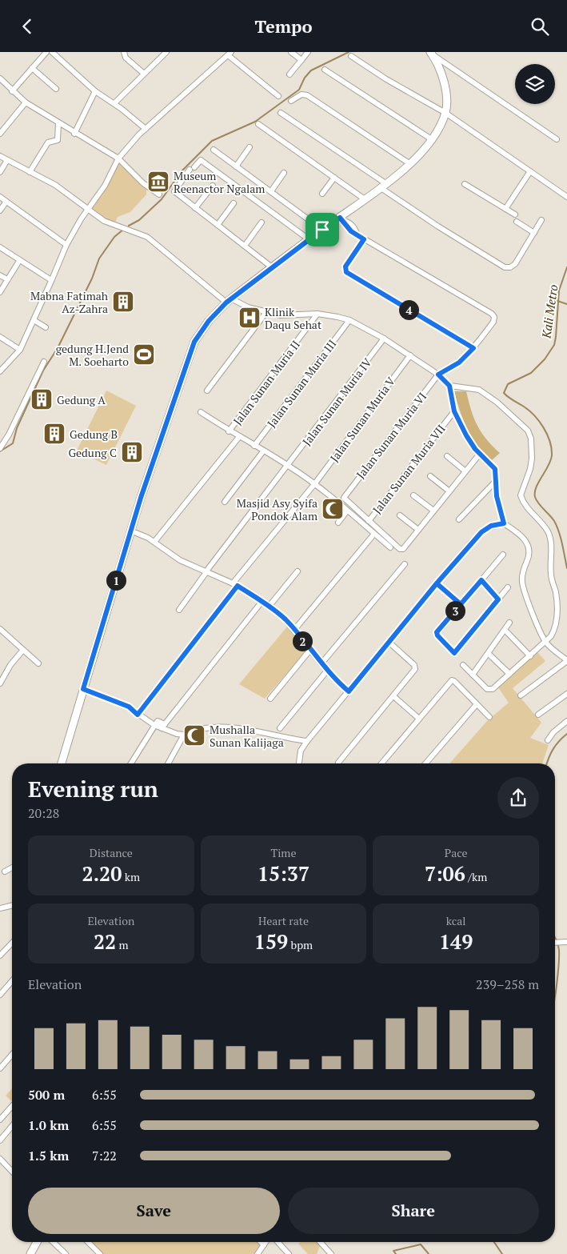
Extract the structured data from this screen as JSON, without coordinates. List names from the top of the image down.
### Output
{
  "streets": {
    "street": [
      "Jalan Sunan Muria II",
      "Jalan Sunan Muria III",
      "Jalan Sunan Muria IV",
      "Jalan Sunan Muria V",
      "Jalan Sunan Muria VI",
      "Jalan Sunan Muria VII"
    ]
  },
  "crossings": [
    ["Jalan Sunan Muria VI", "Jalan Sunan Muria VII"]
  ],
  "water": ["Kali Metro"],
  "places": {
    "museum": ["Museum Reenactor Ngalam"],
    "building": [
      "Mabna Fatimah Az-Zahra",
      "Gedung A",
      "Gedung B",
      "Gedung C"
    ],
    "hospital": ["Klinik Daqu Sehat"],
    "sports": ["gedung H.Jend M. Soeharto"],
    "mosque": ["Masjid Asy Syifa Pondok Alam", "Mushalla Sunan Kalijaga"]
  },
  "page": {
    "header": "Tempo",
    "pins": [
      "4",
      "1",
      "3",
      "2"
    ],
    "heading": ["Evening run", "20:28"],
    "stats": [
      ["Distance", "2.20 km"],
      ["Time", "15:37"],
      ["Pace", "7:06 /km"],
      ["Elevation", "22 m"],
      ["Heart rate", "159 bpm"],
      ["kcal", "149"]
    ],
    "chart": ["Elevation", "239–258 m"],
    "list": [
      {
        "name": "500 m",
        "note": "6:55"
      },
      {
        "name": "1.0 km",
        "note": "6:55"
      },
      {
        "name": "1.5 km",
        "note": "7:22"
      }
    ],
    "buttons": ["Save", "Share"]
  }
}
